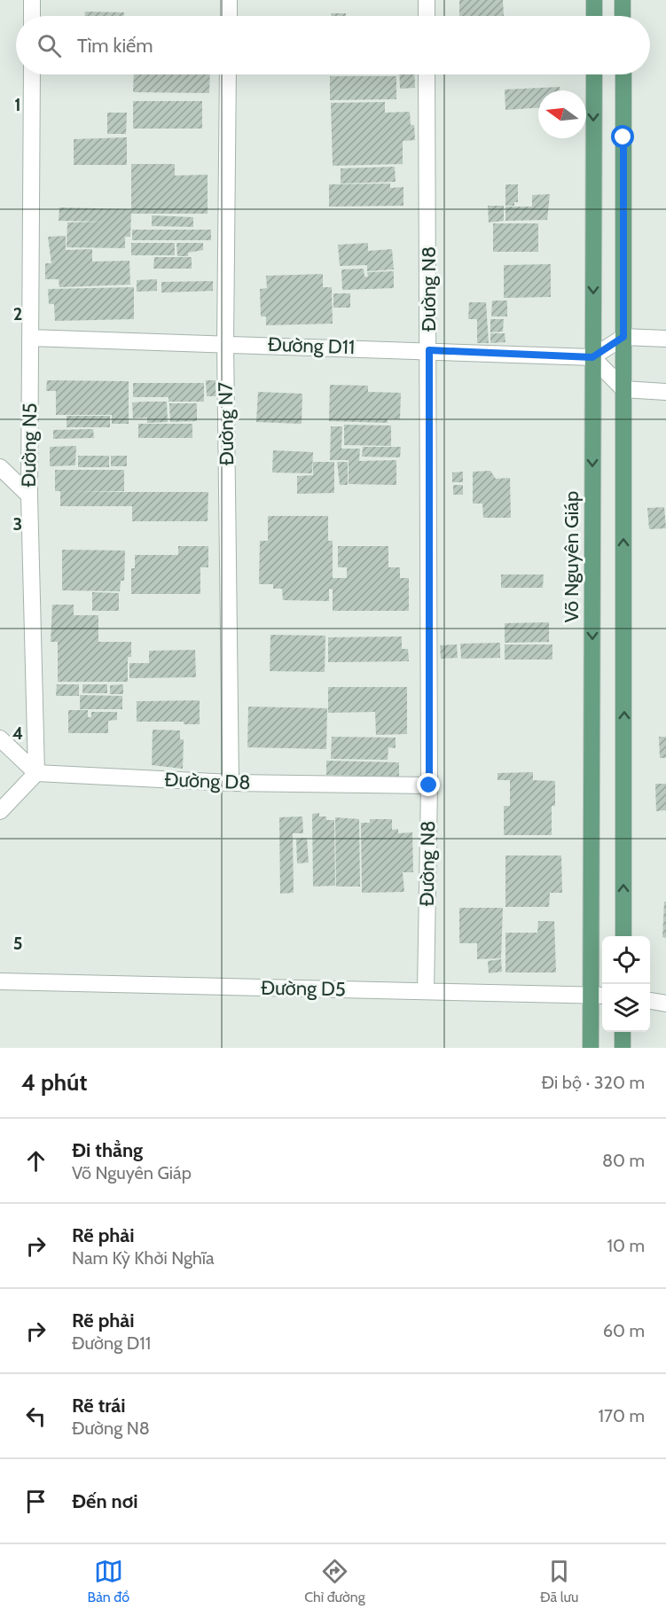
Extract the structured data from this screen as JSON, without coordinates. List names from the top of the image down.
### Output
{
  "streets": {
    "main road": ["Võ Nguyên Giáp"],
    "street": [
      "Đường N8",
      "Đường D11",
      "Đường N7",
      "Đường N5",
      "Đường D8",
      "Đường D5"
    ]
  },
  "crossings": [
    ["Đường N8", "Đường D11"],
    ["Đường N8", "Đường D8"],
    ["Đường N8", "Đường D5"],
    ["Đường D11", "Đường N7"],
    ["Đường D11", "Đường N5"],
    ["Đường D11", "Võ Nguyên Giáp"],
    ["Đường N7", "Đường D8"],
    ["Đường N5", "Đường D8"],
    ["Võ Nguyên Giáp", "Đường D5"]
  ],
  "north": "left",
  "page": {
    "search": "Tìm kiếm",
    "heading": ["4 phút", "Đi bộ · 320 m"],
    "list": [
      ["Đi thẳng", "Võ Nguyên Giáp", "80 m"],
      ["Rẽ phải", "Nam Kỳ Khởi Nghĩa", "10 m"],
      ["Rẽ phải", "Đường D11", "60 m"],
      ["Rẽ trái", "Đường N8", "170 m"],
      "Đến nơi"
    ],
    "nav": ["Bản đồ", "Chỉ đường", "Đã lưu"]
  },
  "grid": {
    "rows": [
      "1",
      "2",
      "3",
      "4",
      "5"
    ]
  }
}
